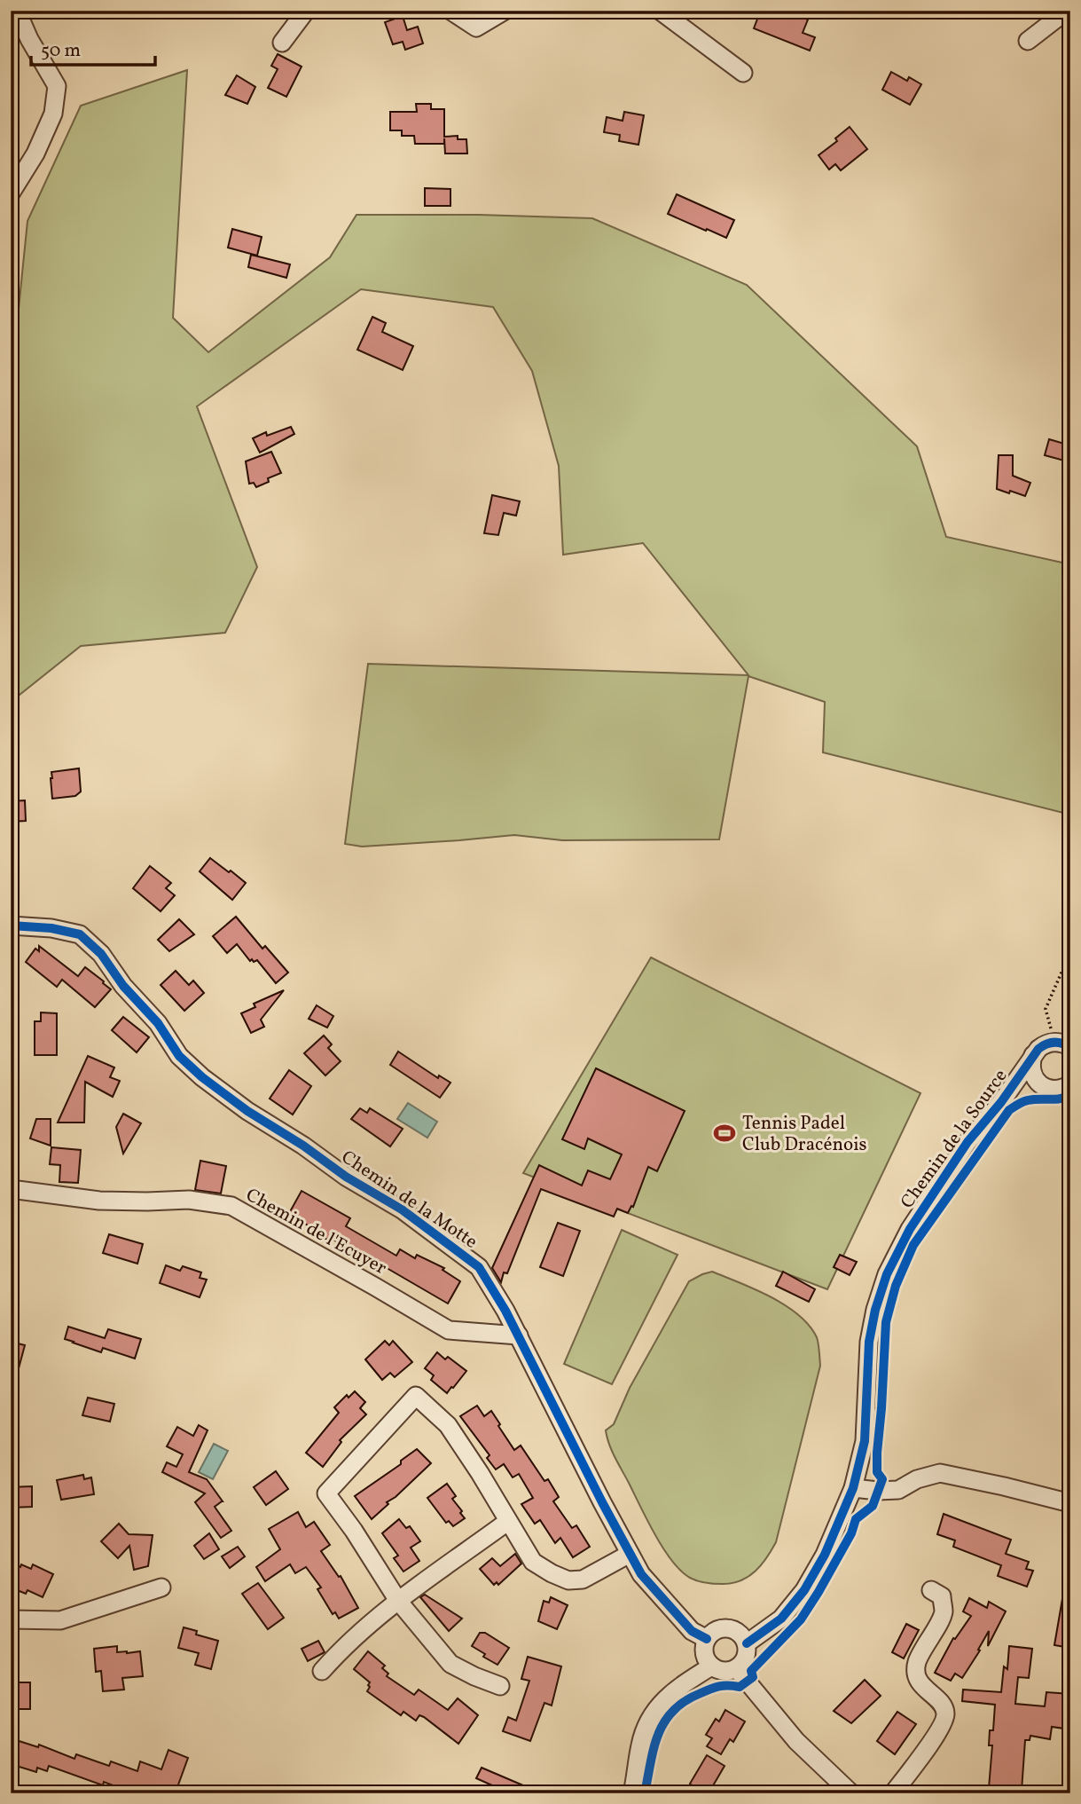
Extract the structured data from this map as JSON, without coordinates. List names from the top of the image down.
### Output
{
  "streets": {
    "street": ["Chemin de la Source", "Chemin de la Motte", "Chemin de l'Ecuyer"]
  },
  "crossings": [
    ["Chemin de la Source", "Chemin de la Motte"],
    ["Chemin de la Motte", "Chemin de l'Ecuyer"]
  ],
  "places": {
    "sports": ["Tennis Padel Club Dracénois"]
  },
  "scale_bar": "50 m"
}
